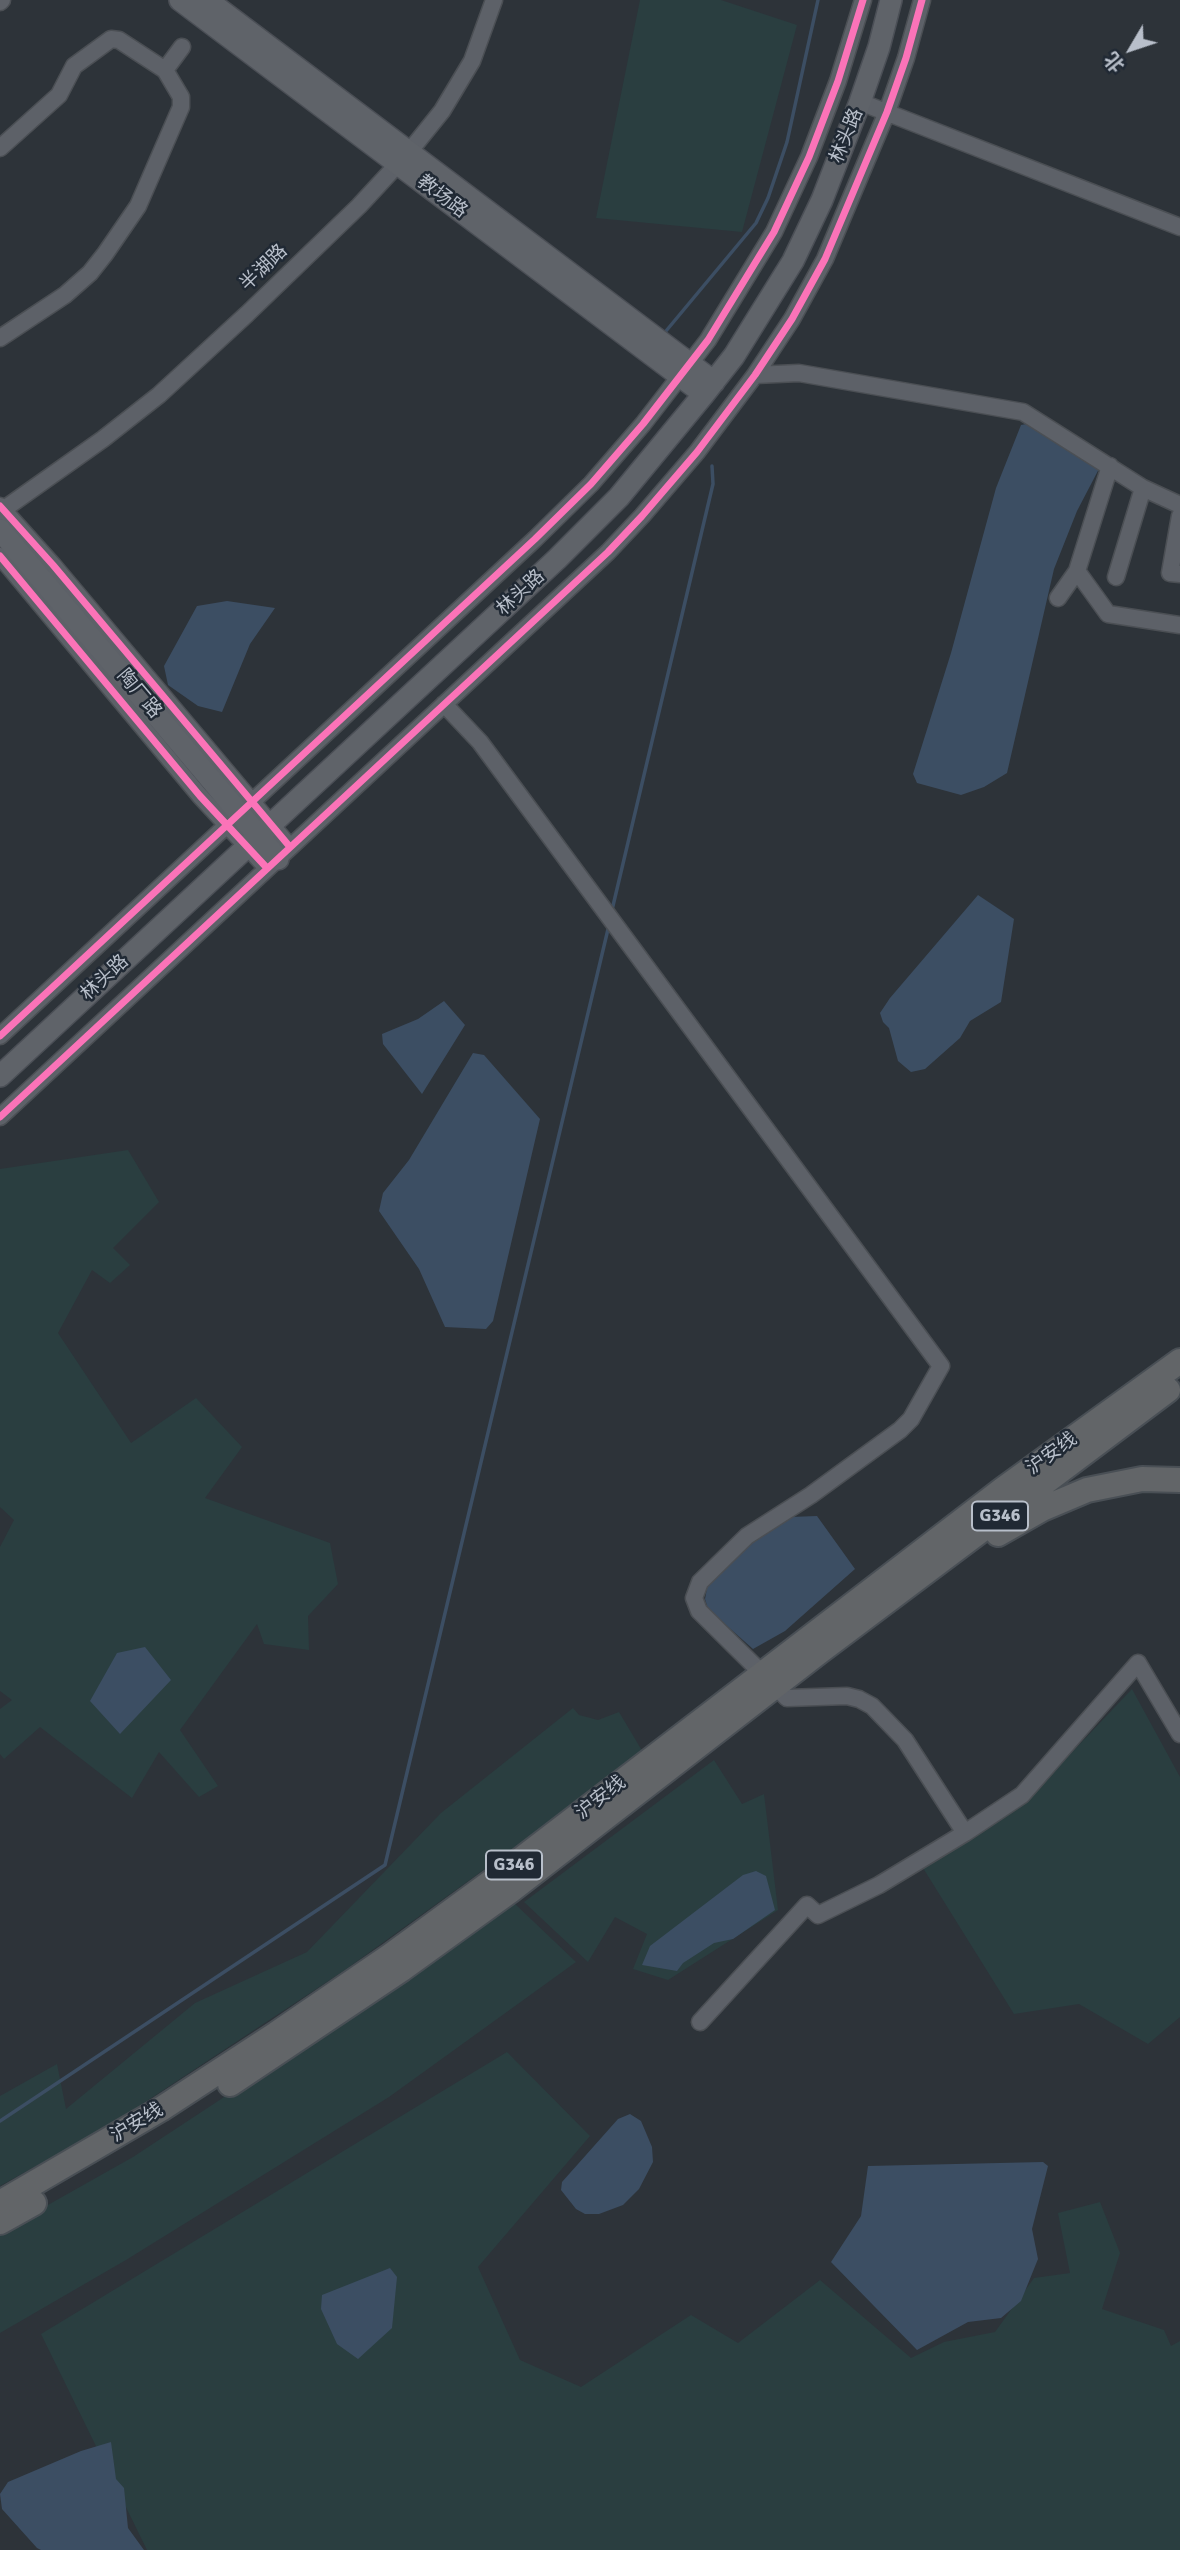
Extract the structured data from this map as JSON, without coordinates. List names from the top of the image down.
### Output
{
  "streets": {
    "highway": ["沪安线", "G346"],
    "main road": ["林头路", "教场路", "陶厂路"],
    "street": ["半湖路"]
  },
  "crossings": [
    ["林头路", "教场路"],
    ["林头路", "陶厂路"],
    ["教场路", "半湖路"],
    ["半湖路", "陶厂路"]
  ],
  "north": "bottom left"
}
